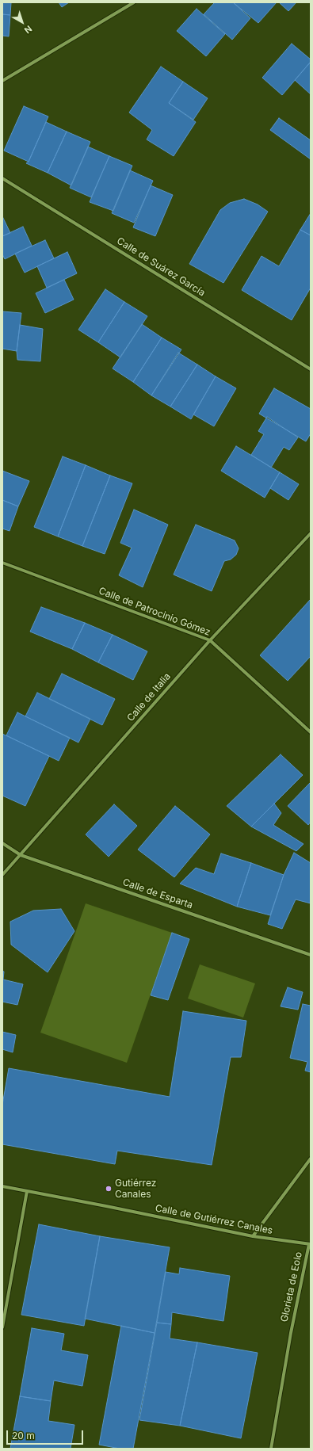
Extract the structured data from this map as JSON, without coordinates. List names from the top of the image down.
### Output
{
  "streets": {
    "street": [
      "Calle de Suárez García",
      "Calle de Patrocinio Gómez",
      "Calle de Italia",
      "Calle de Esparta",
      "Calle de Gutiérrez Canales",
      "Glorieta de Eolo"
    ]
  },
  "crossings": [
    ["Calle de Patrocinio Gómez", "Calle de Italia"],
    ["Calle de Italia", "Calle de Esparta"],
    ["Calle de Gutiérrez Canales", "Glorieta de Eolo"]
  ],
  "places": ["Gutiérrez Canales"],
  "scale_bar": "20 m",
  "north": "bottom right"
}
